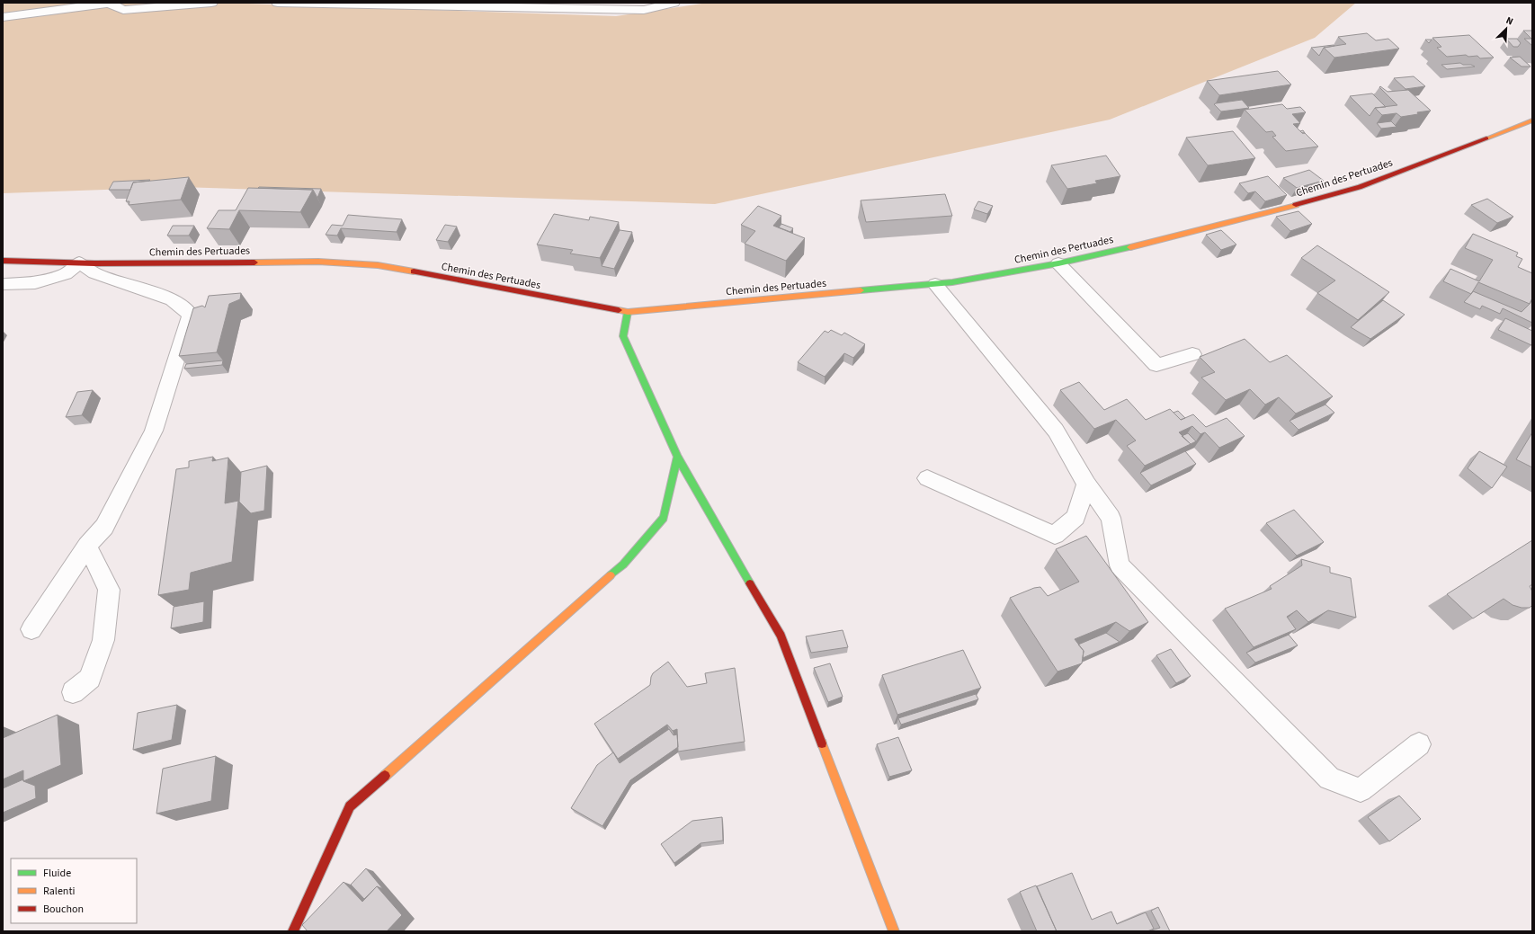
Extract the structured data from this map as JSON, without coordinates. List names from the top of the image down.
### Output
{
  "streets": {
    "street": ["Chemin des Pertuades"]
  },
  "legend": ["Fluide", "Ralenti", "Bouchon"],
  "north": "top right"
}
